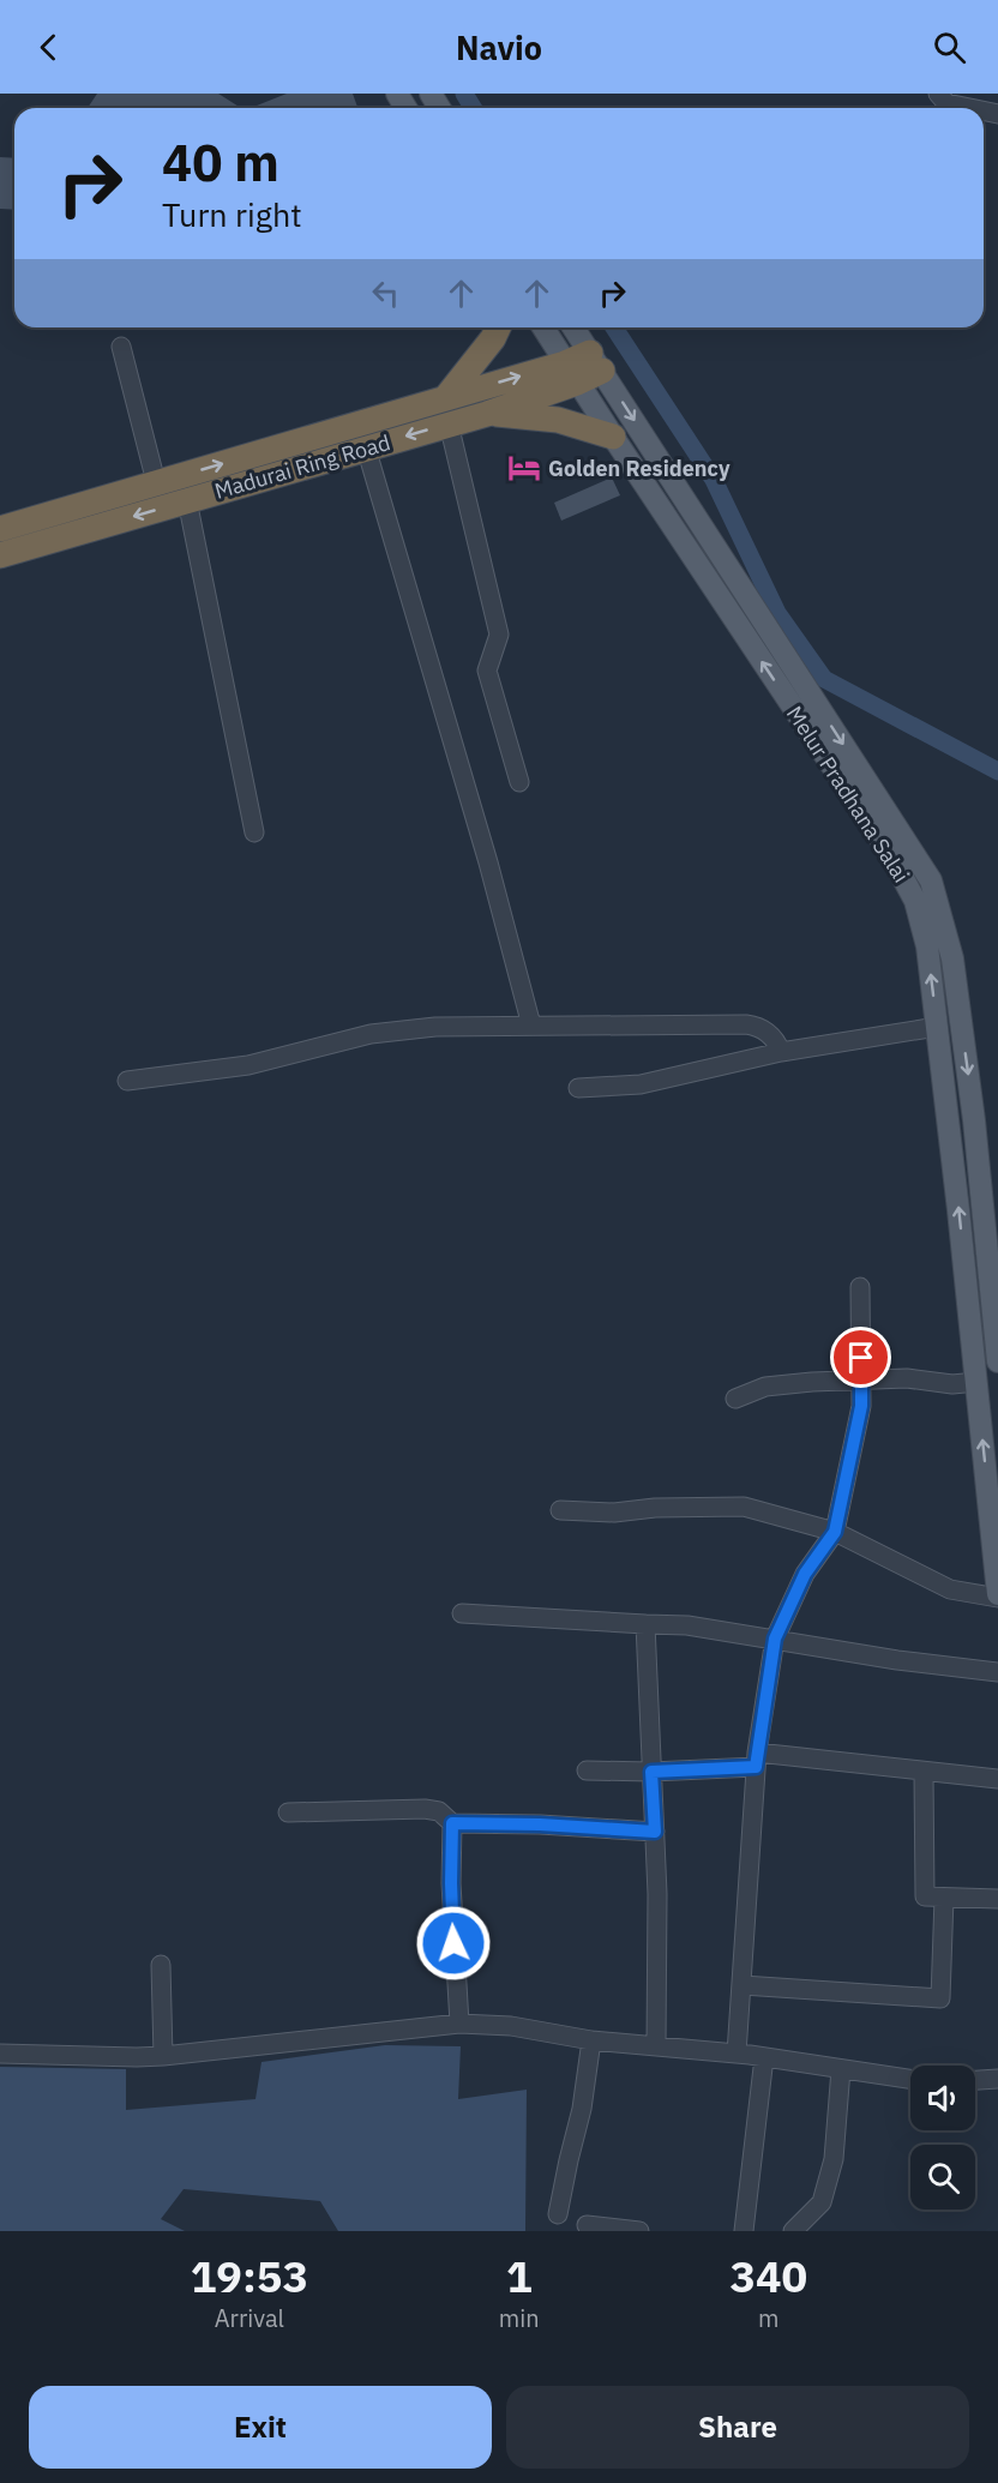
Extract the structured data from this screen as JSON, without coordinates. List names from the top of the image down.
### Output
{
  "streets": {
    "highway": ["Madurai Ring Road"],
    "main road": ["Melur Pradhana Salai"]
  },
  "crossings": [
    ["Madurai Ring Road", "Melur Pradhana Salai"]
  ],
  "places": {
    "hotel": ["Golden Residency"]
  },
  "page": {
    "header": "Navio",
    "turn": ["40 m", "Turn right"],
    "eta": [
      "19:53",
      "Arrival",
      "1",
      "min",
      "340",
      "m"
    ],
    "buttons": ["Exit", "Share"]
  }
}
